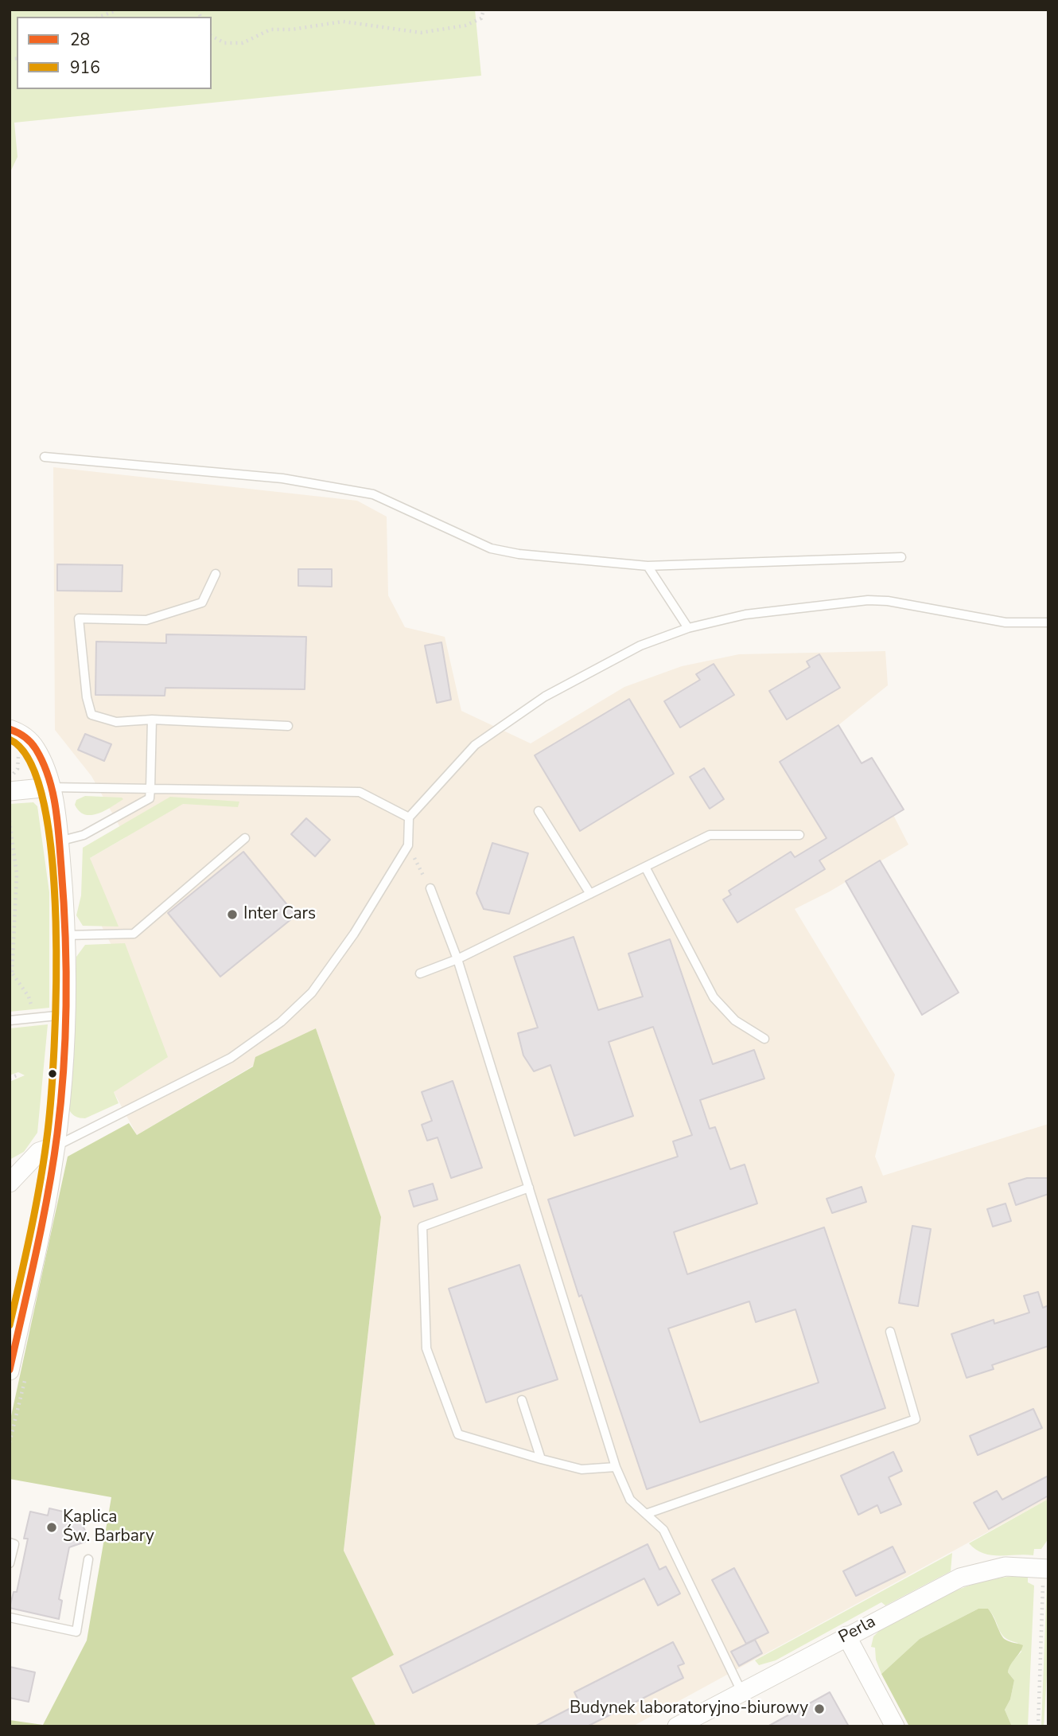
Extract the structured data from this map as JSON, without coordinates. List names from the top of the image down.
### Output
{
  "streets": {
    "street": ["Perla"]
  },
  "places": ["Inter Cars", "Kaplica Św. Barbary", "Budynek laboratoryjno-biurowy"],
  "lines": ["transit line 28", "transit line 916"],
  "legend": ["28", "916"]
}
